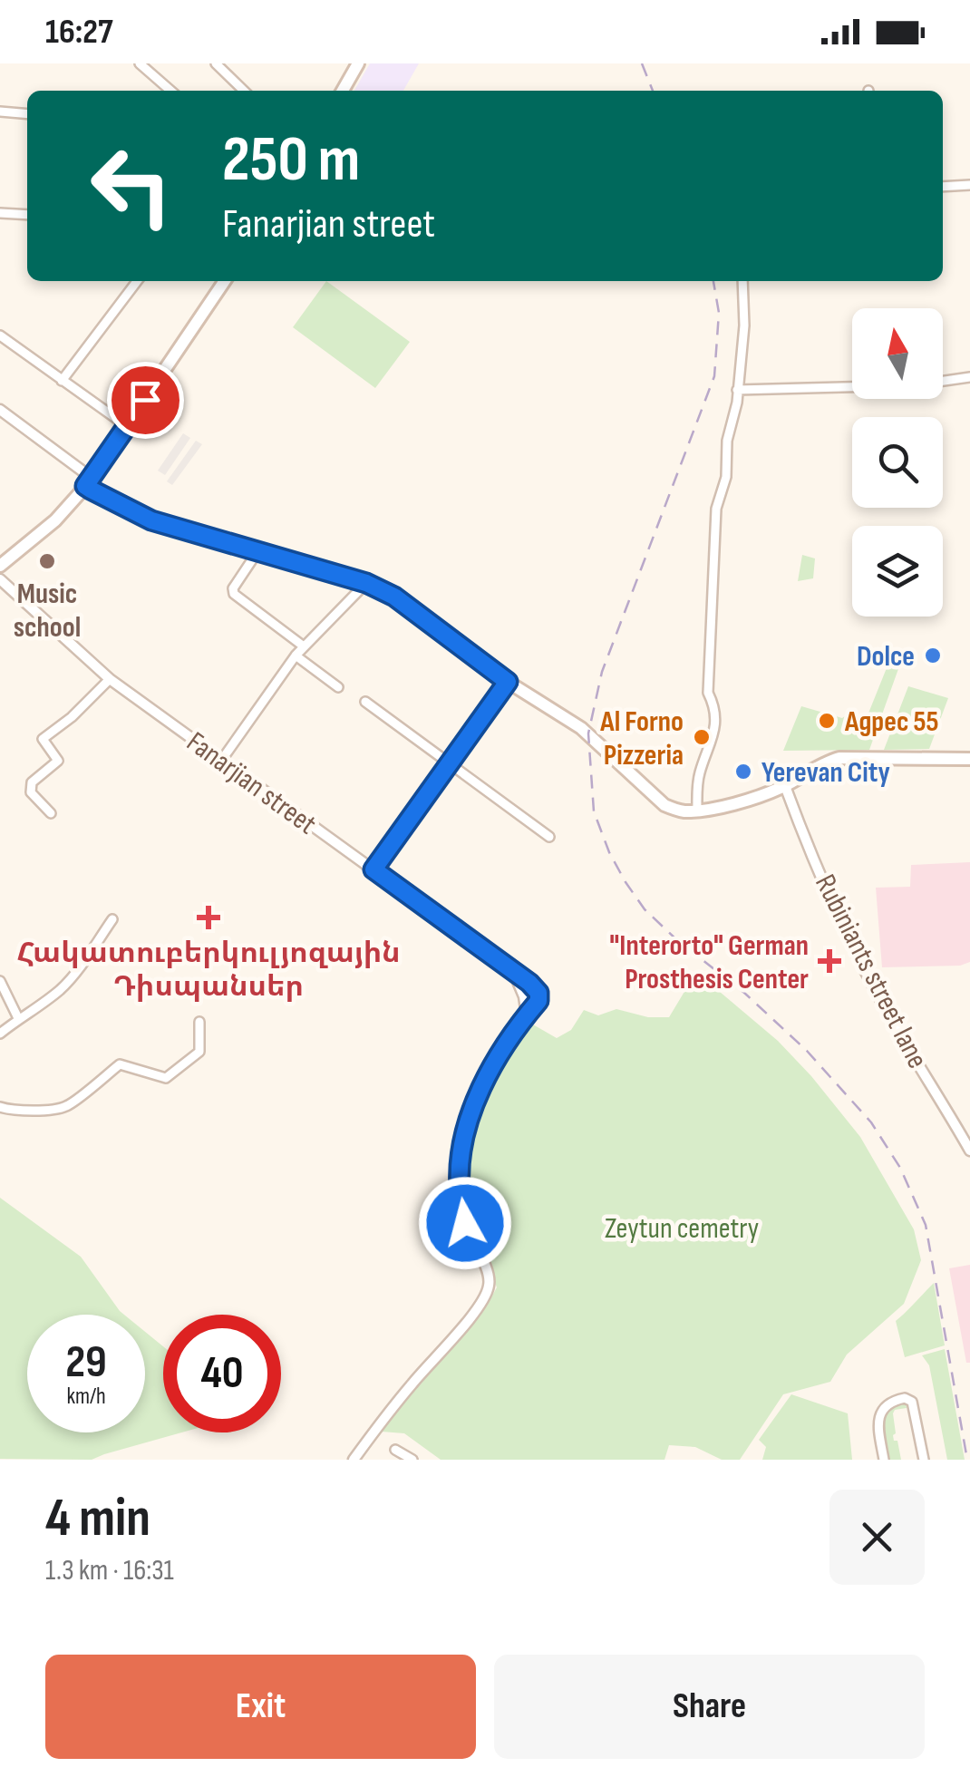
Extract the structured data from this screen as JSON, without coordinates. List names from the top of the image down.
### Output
{
  "streets": {
    "street": ["Fanarjian street", "Rubiniants street lane"]
  },
  "parks": ["Zeytun cemetry"],
  "places": {
    "other": [
      "Music school",
      "Dolce",
      "Адрес 55",
      "Al Forno Pizzeria",
      "Yerevan City"
    ],
    "health": ["Հակատուբերկուլյոզային Դիսպանսեր", "\"Interorto\" German Prosthesis Center"]
  },
  "north": "top",
  "page": {
    "status": "16:27",
    "turn": ["250 m", "Fanarjian street"],
    "speed": "29 km/h",
    "limit": "40",
    "heading": ["4 min", "1.3 km · 16:31"],
    "buttons": ["Exit", "Share"]
  }
}
